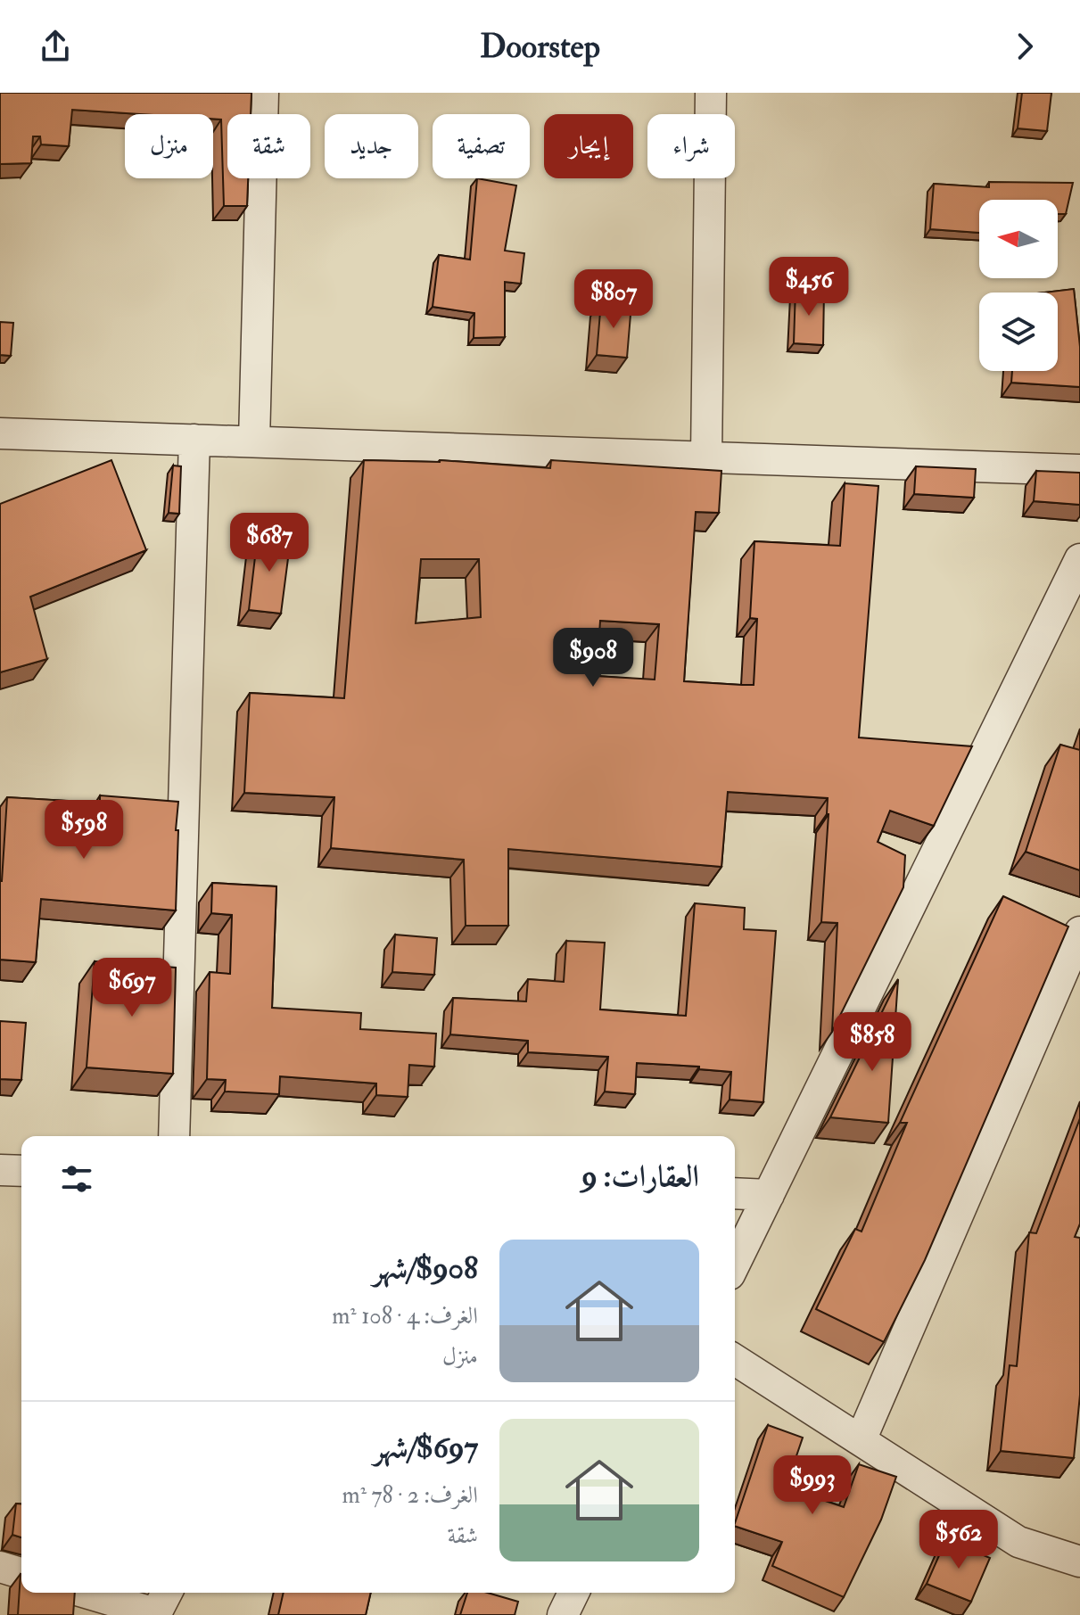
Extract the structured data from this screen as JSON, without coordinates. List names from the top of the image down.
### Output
{
  "north": "left",
  "page": {
    "header": "Doorstep",
    "chip": [
      "شراء",
      "إيجار",
      "تصفية",
      "جديد",
      "شقة",
      "منزل"
    ],
    "price": [
      "$456",
      "$807",
      "$687",
      "$908",
      "$598",
      "$697",
      "$858",
      "$993",
      "$562"
    ],
    "heading": "العقارات: 9",
    "list": [
      {
        "name": "$908/شهر",
        "note": "الغرف: 4 · 108 m² · منزل"
      },
      {
        "name": "$697/شهر",
        "note": "الغرف: 2 · 78 m² · شقة"
      }
    ]
  }
}
